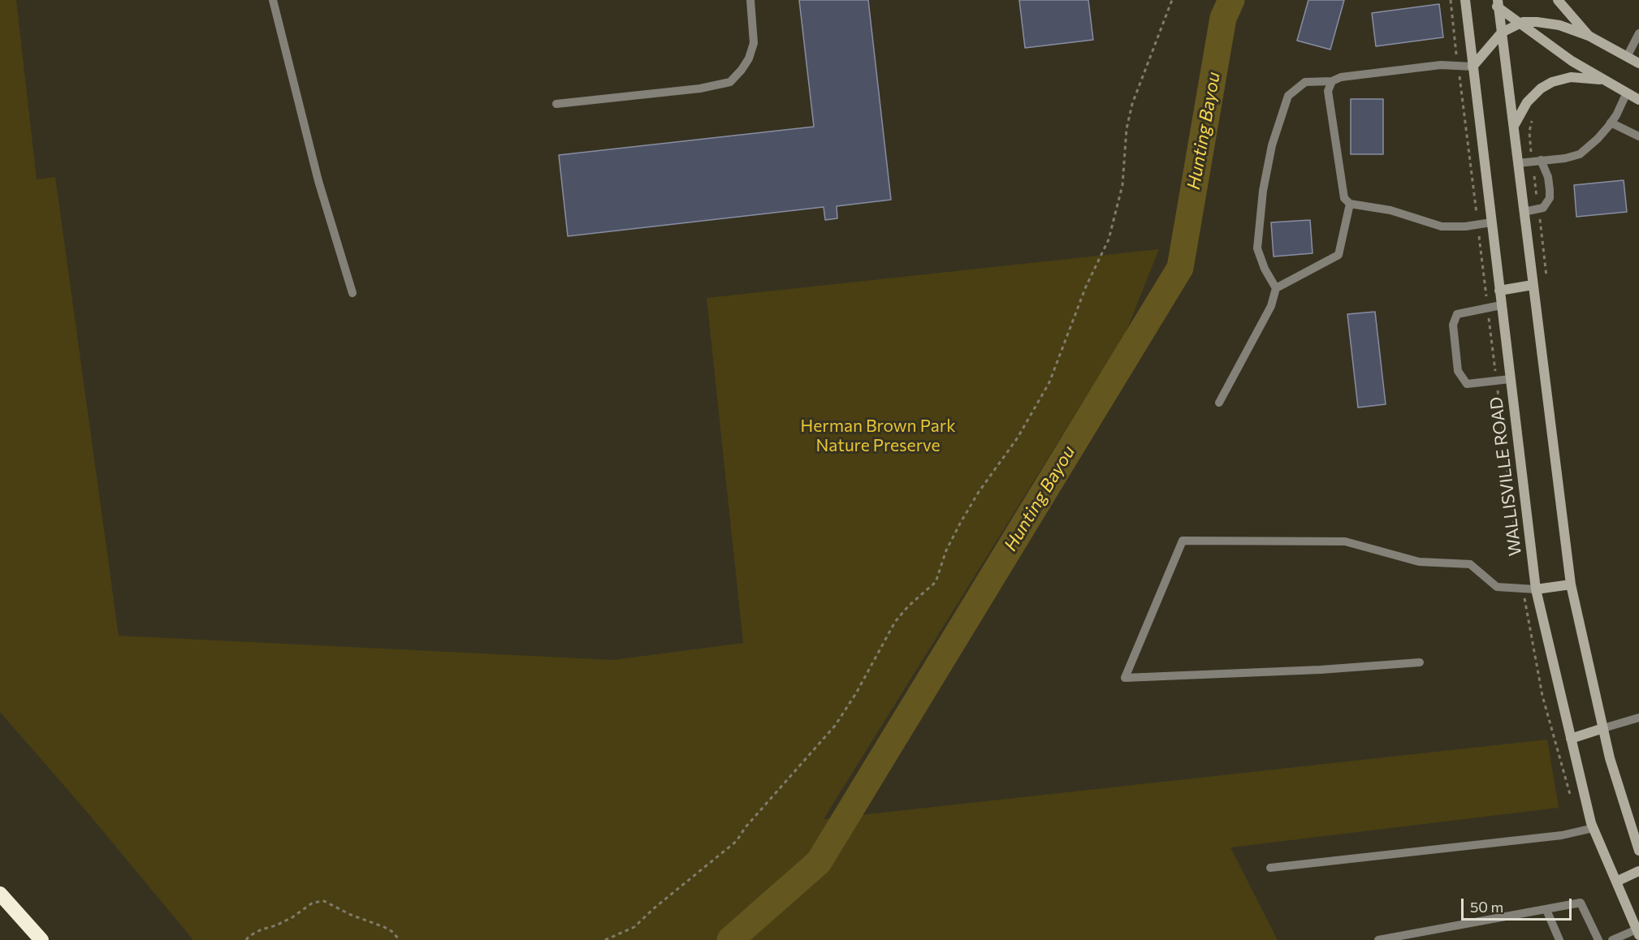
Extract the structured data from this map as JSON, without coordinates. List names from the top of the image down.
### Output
{
  "streets": {
    "main road": ["WALLISVILLE ROAD"]
  },
  "water": ["Hunting Bayou"],
  "parks": ["Herman Brown Park Nature Preserve"],
  "scale_bar": "50 m"
}
